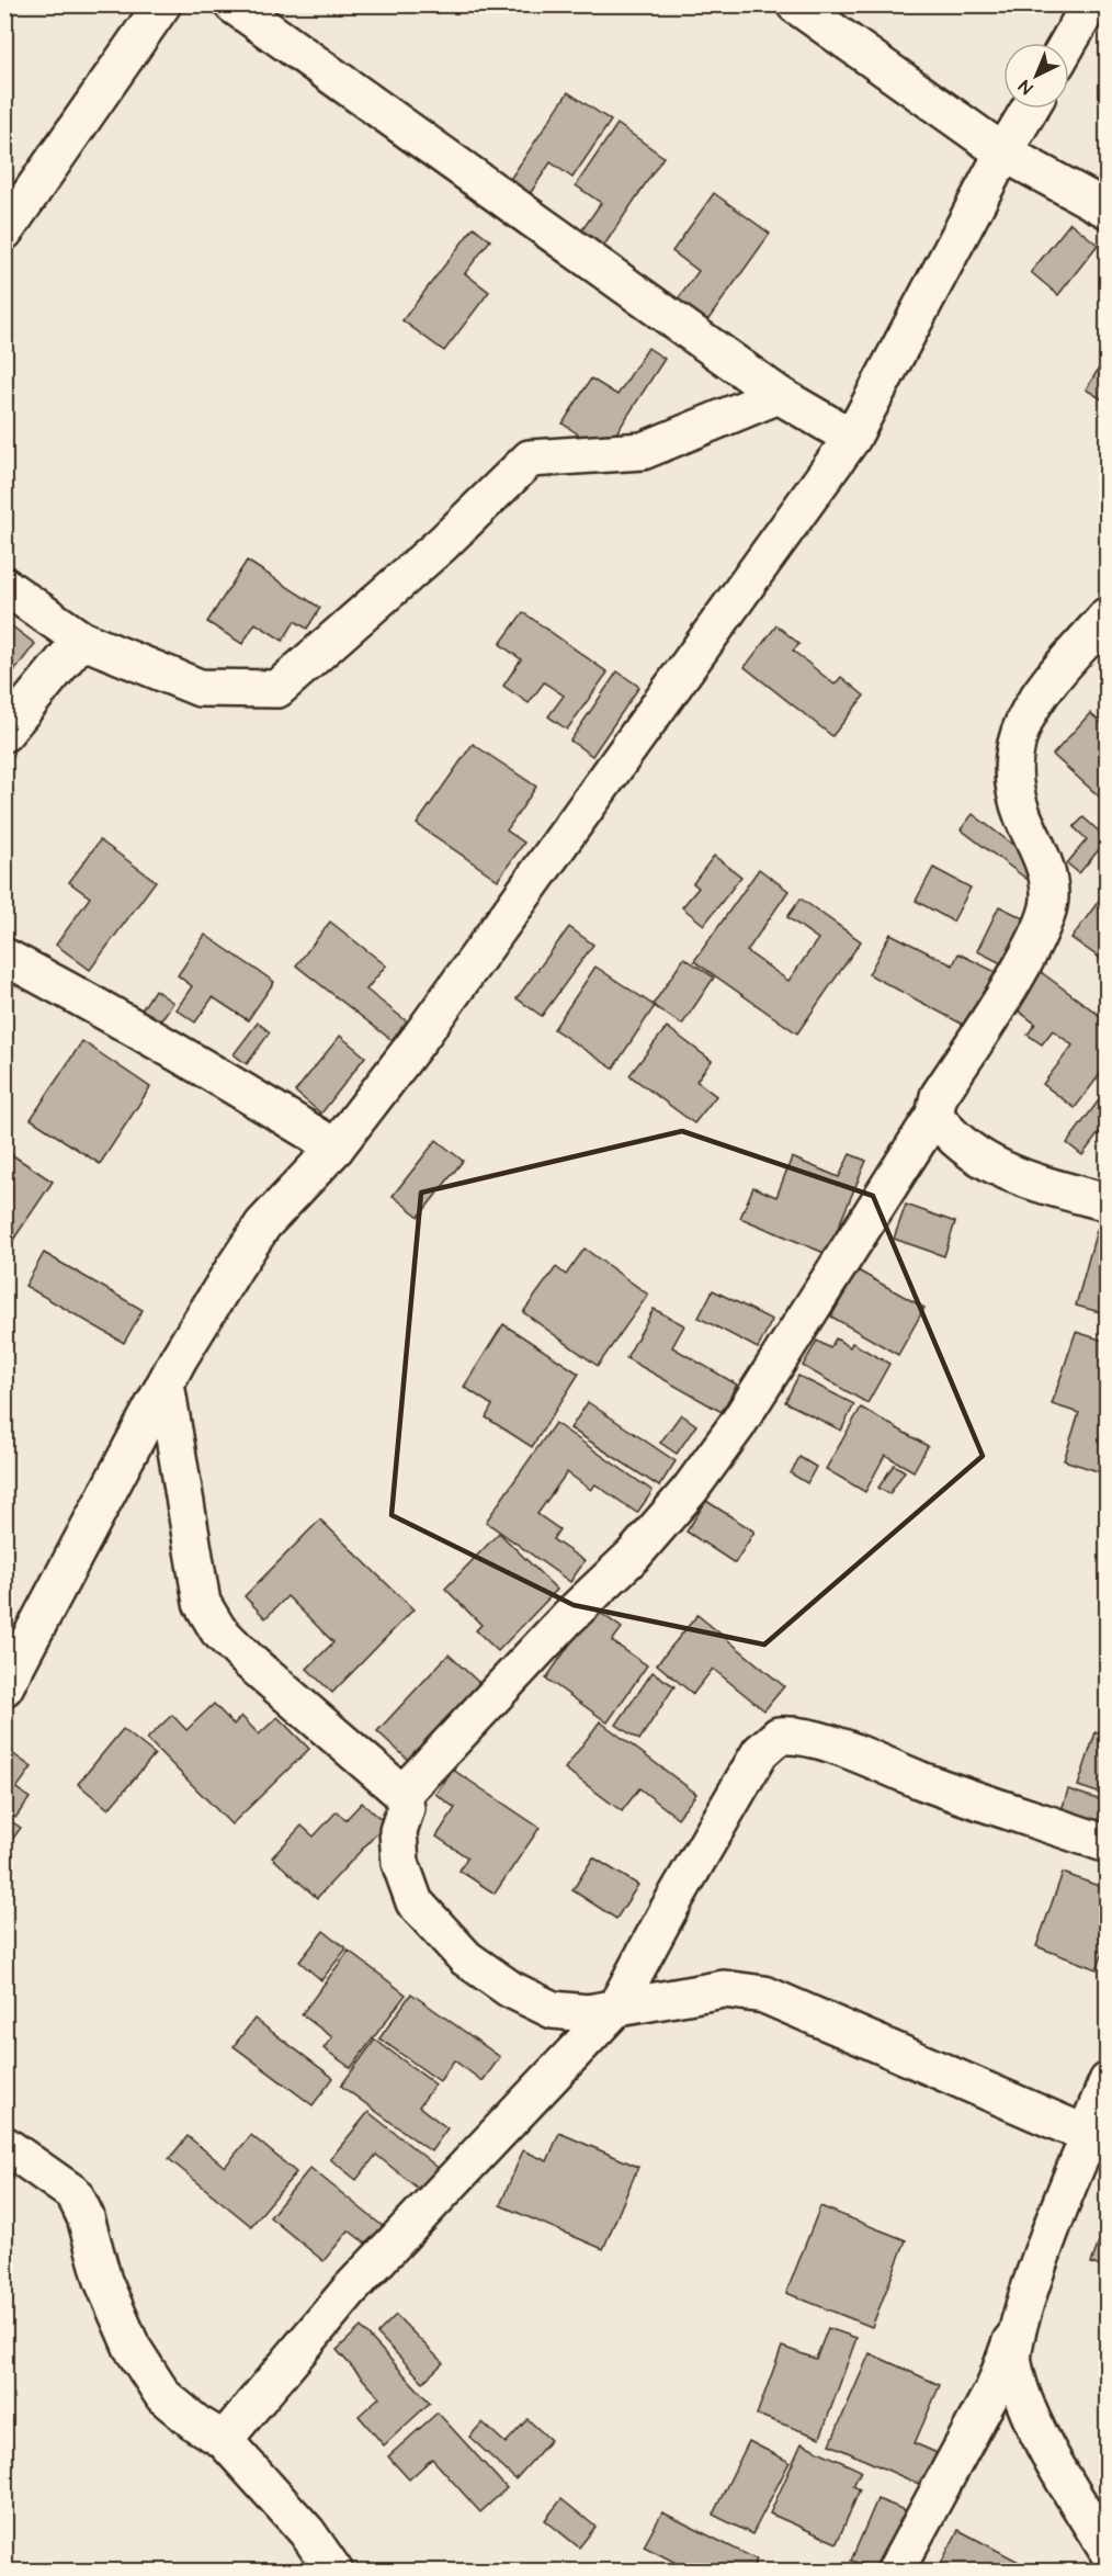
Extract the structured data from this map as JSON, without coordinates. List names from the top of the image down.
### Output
{
  "north": "bottom left"
}
